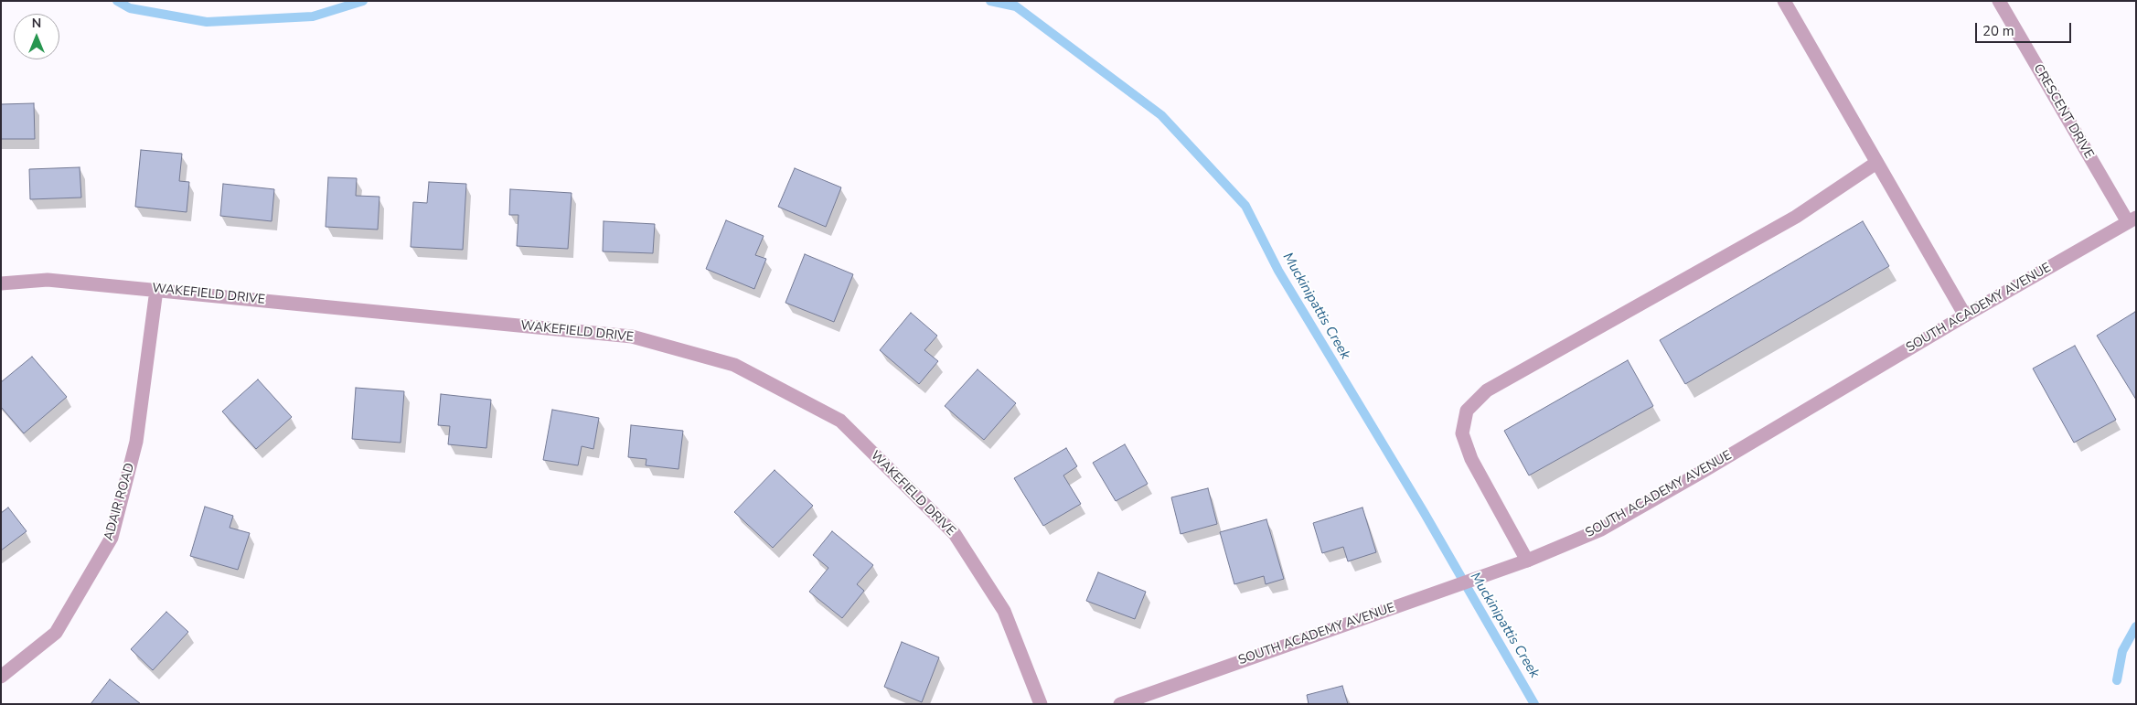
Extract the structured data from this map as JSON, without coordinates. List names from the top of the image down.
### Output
{
  "streets": {
    "street": [
      "CRESCENT DRIVE",
      "WAKEFIELD DRIVE",
      "SOUTH ACADEMY AVENUE",
      "ADAIR ROAD"
    ]
  },
  "crossings": [
    ["CRESCENT DRIVE", "SOUTH ACADEMY AVENUE"],
    ["WAKEFIELD DRIVE", "ADAIR ROAD"]
  ],
  "water": ["Muckinipattis Creek"],
  "scale_bar": "20 m",
  "north": "top"
}
